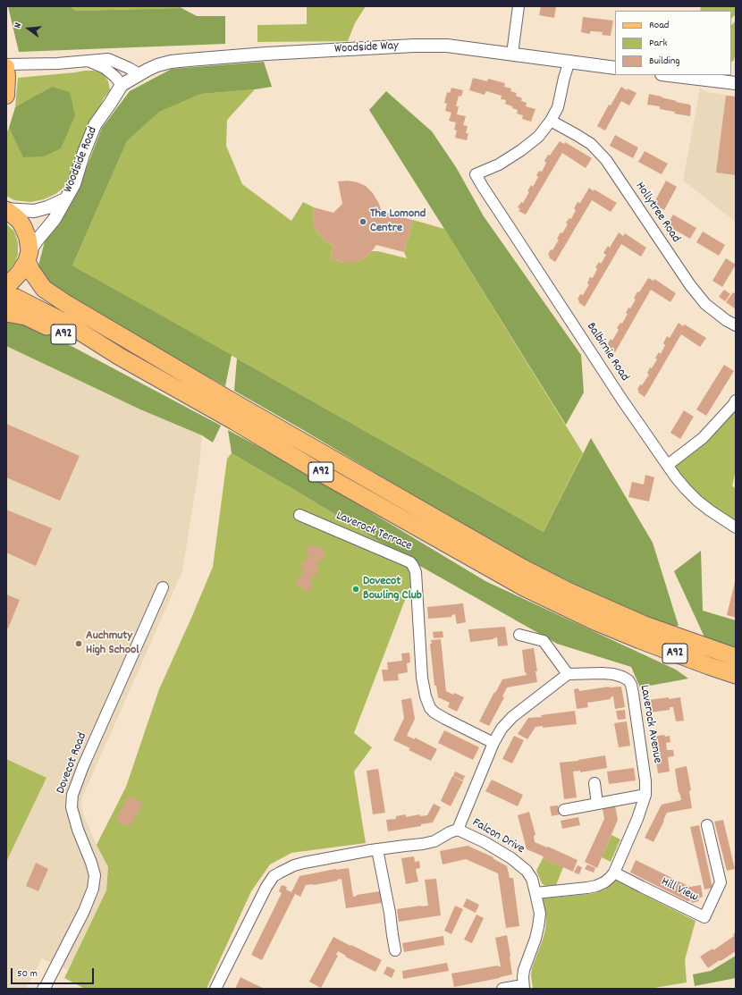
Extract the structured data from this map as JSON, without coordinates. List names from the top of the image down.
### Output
{
  "streets": {
    "highway": ["A92"],
    "street": [
      "Woodside Way",
      "Woodside Road",
      "Hollytree Road",
      "Balbirnie Road",
      "Laverock Terrace",
      "Laverock Avenue",
      "Dovecot Road",
      "Falcon Drive",
      "Hill View"
    ]
  },
  "crossings": [
    ["Woodside Way", "Woodside Road"],
    ["Woodside Road", "A92"],
    ["Hollytree Road", "Balbirnie Road"],
    ["Laverock Avenue", "Falcon Drive"],
    ["Laverock Avenue", "Hill View"]
  ],
  "places": ["The Lomond Centre", "Dovecot Bowling Club", "Auchmuty High School"],
  "legend": ["Road", "Park", "Building"],
  "scale_bar": "50 m",
  "north": "left"
}
